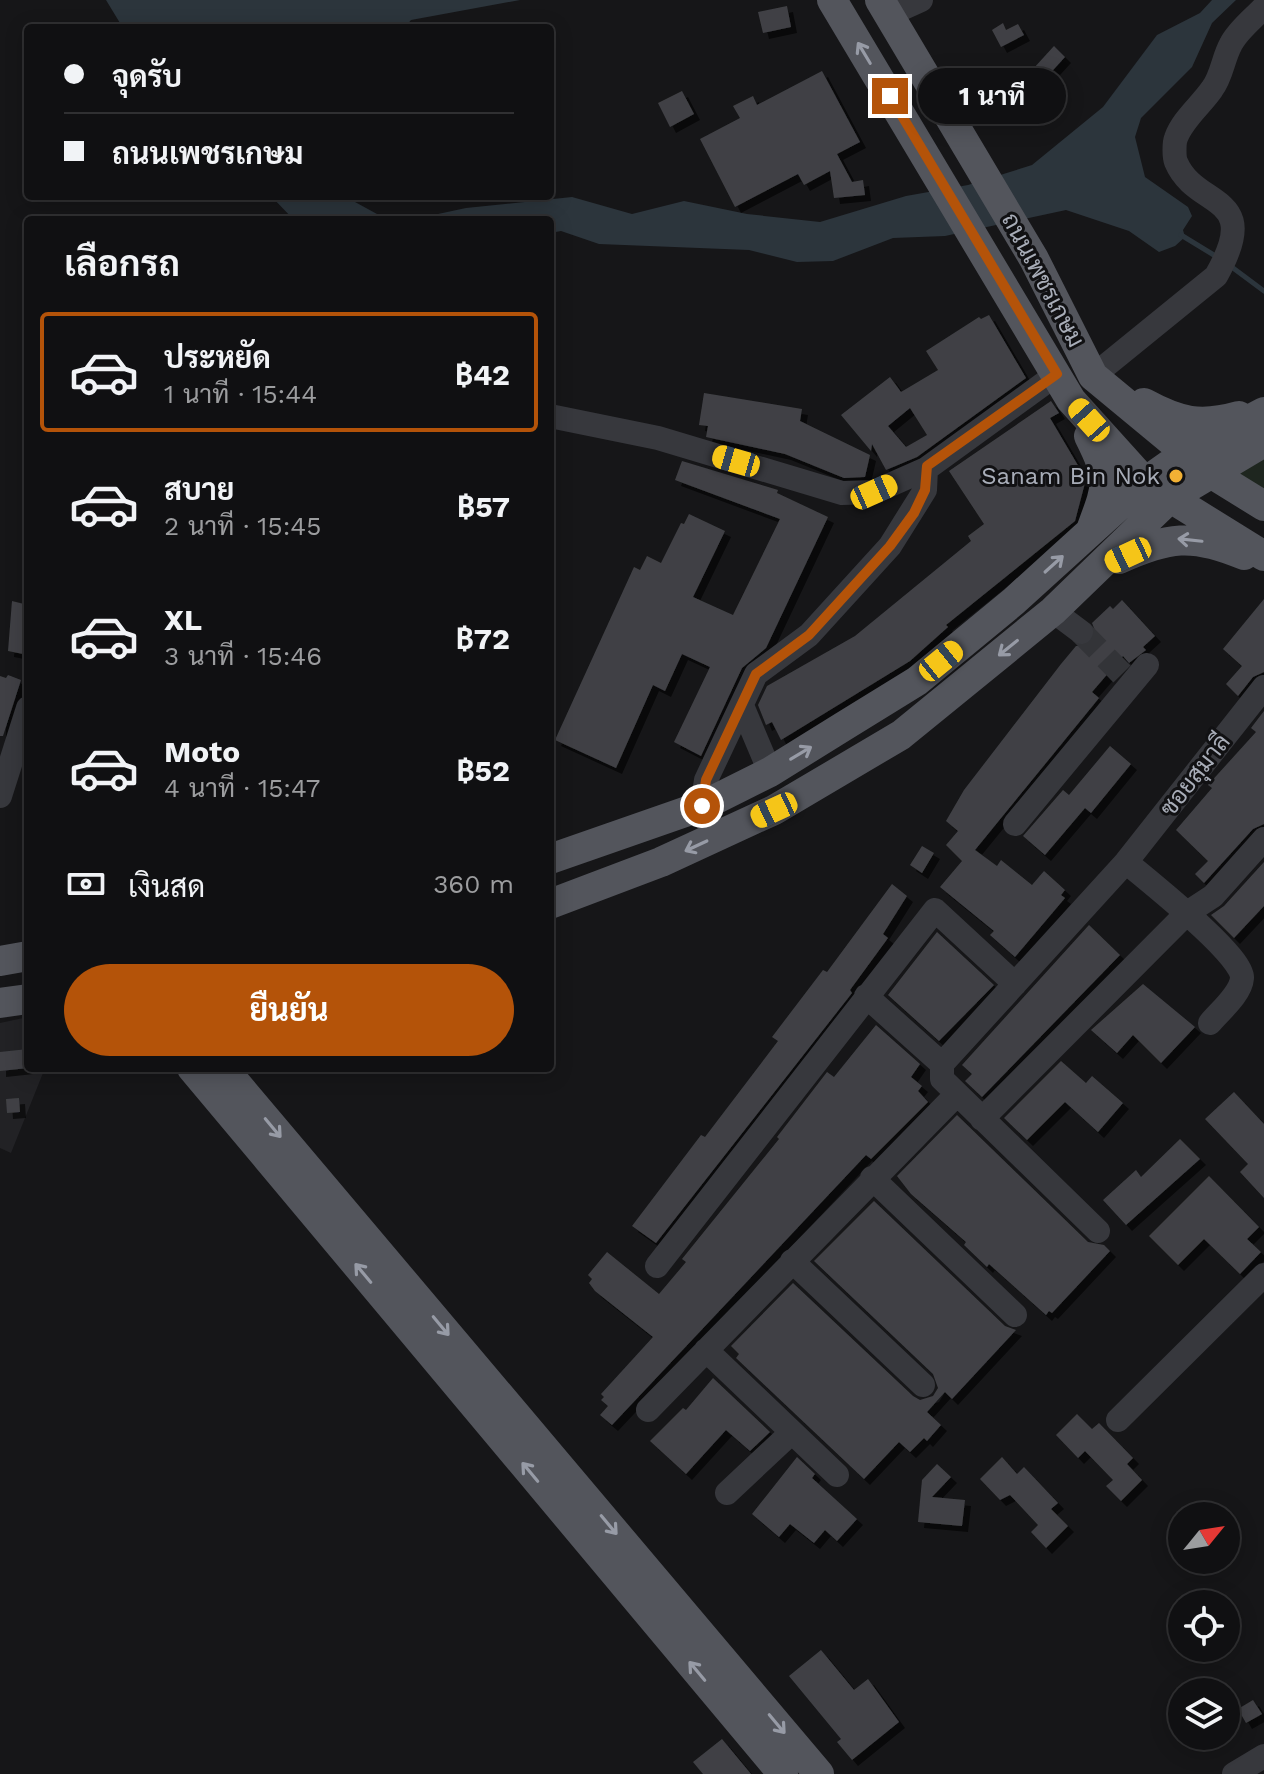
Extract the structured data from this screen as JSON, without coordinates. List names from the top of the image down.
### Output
{
  "streets": {
    "main road": ["ถนนเพชรเกษม"],
    "street": ["ซอยสุมาลี"]
  },
  "places": ["Sanam Bin Nok"],
  "north": "top right",
  "page": {
    "banner": ["จุดรับ", "ถนนเพชรเกษม"],
    "bubble": "1 นาที",
    "heading": "เลือกรถ",
    "list": [
      {
        "name": "ประหยัด",
        "note": "1 นาที · 15:44",
        "value": "฿42"
      },
      {
        "name": "สบาย",
        "note": "2 นาที · 15:45",
        "value": "฿57"
      },
      {
        "name": "XL",
        "note": "3 นาที · 15:46",
        "value": "฿72"
      },
      {
        "name": "Moto",
        "note": "4 นาที · 15:47",
        "value": "฿52"
      }
    ],
    "pay": ["เงินสด", "360 m"],
    "buttons": "ยืนยัน"
  }
}
